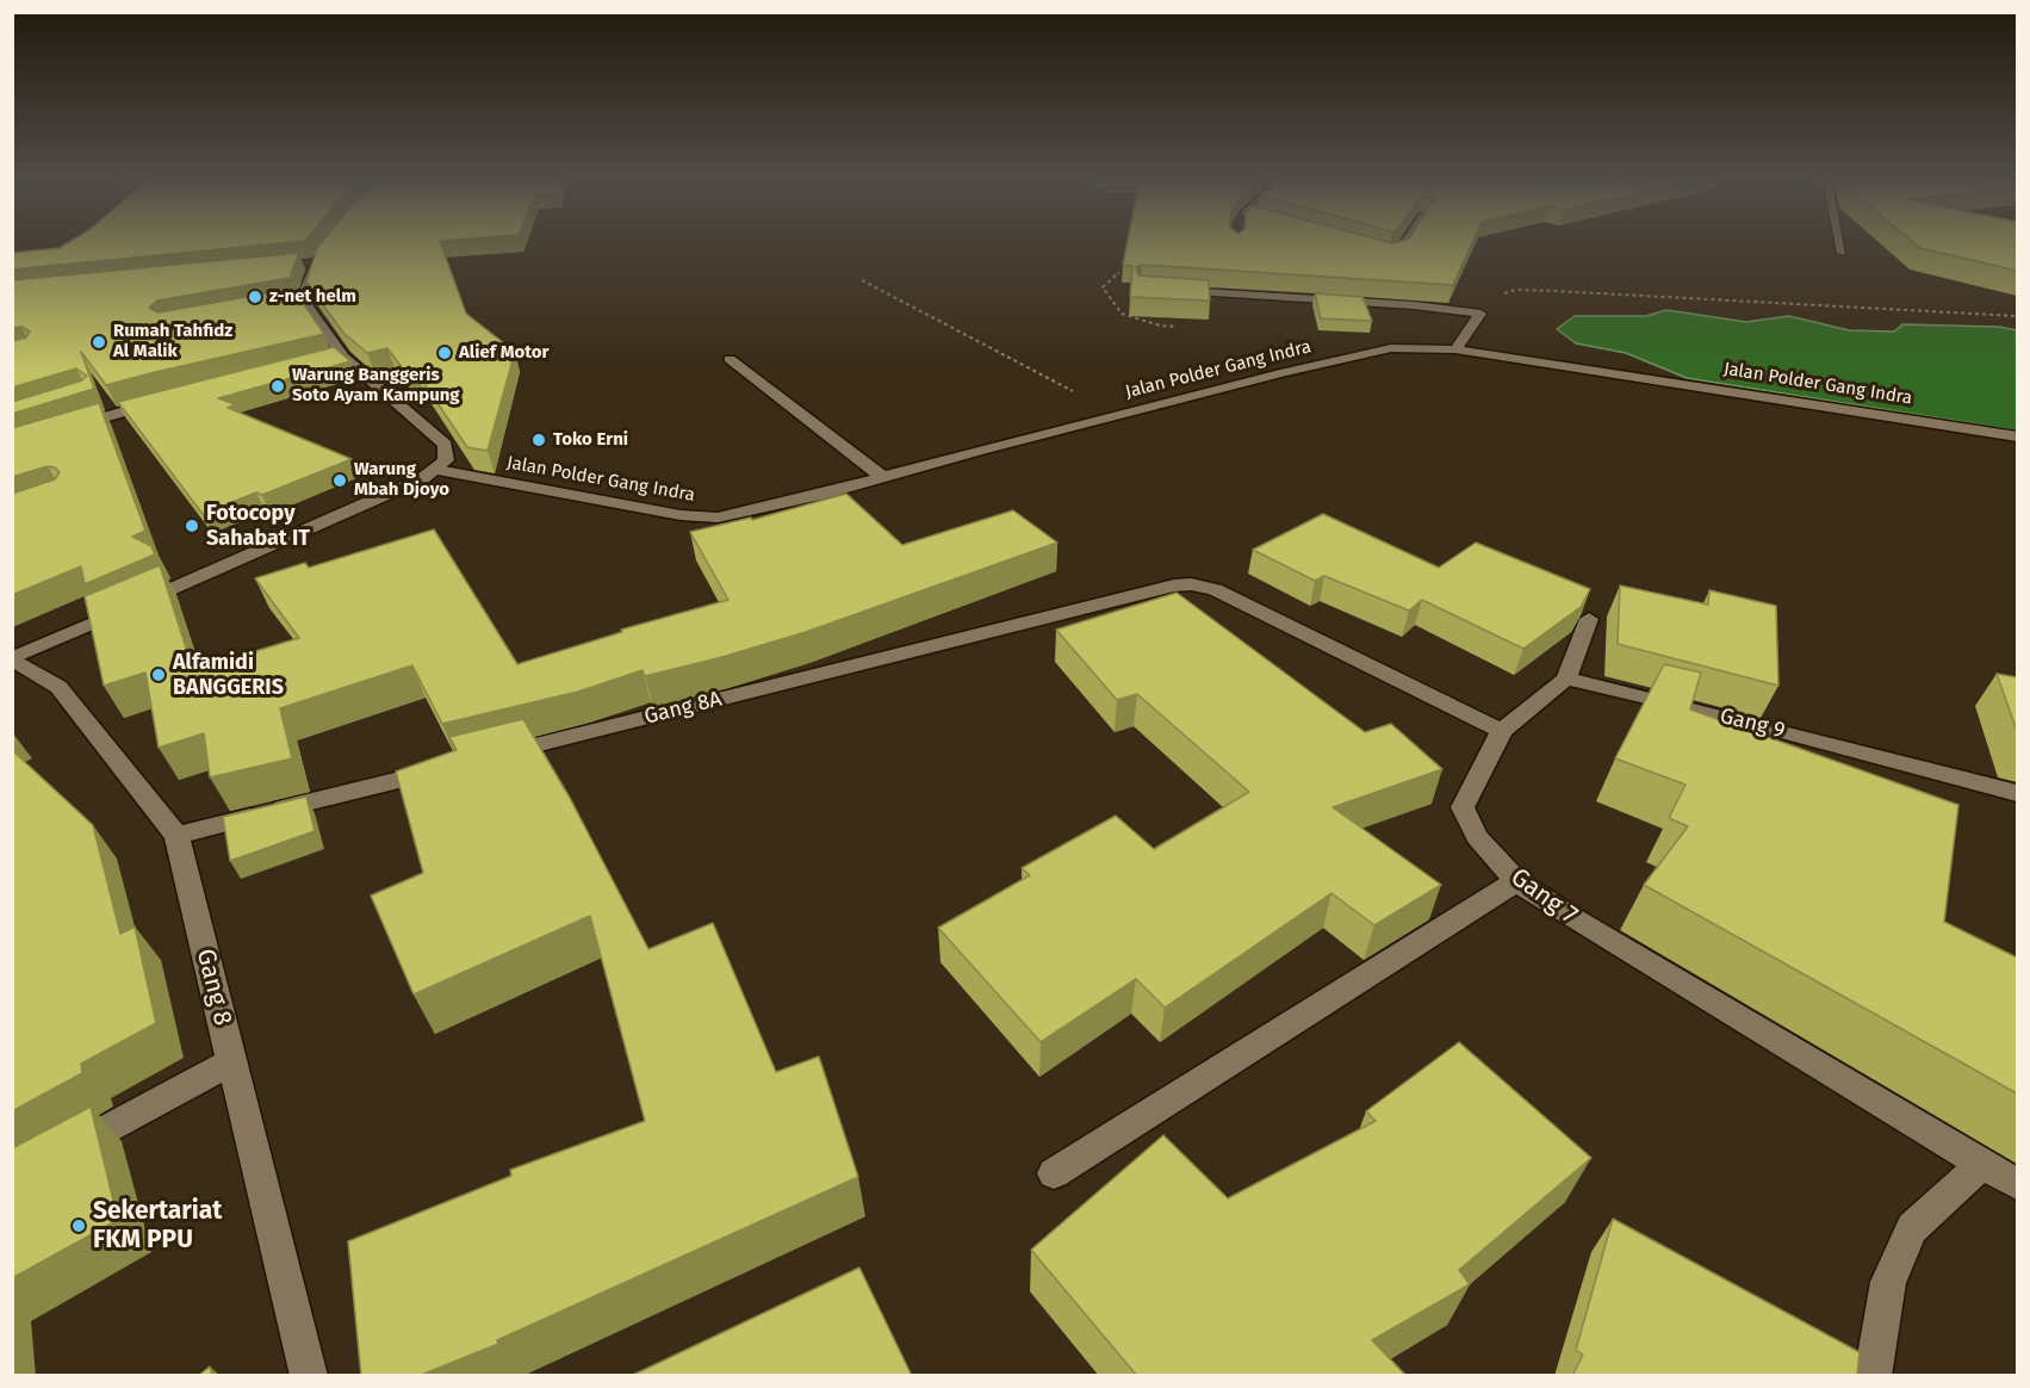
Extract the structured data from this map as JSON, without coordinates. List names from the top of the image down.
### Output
{
  "streets": {
    "street": [
      "Jalan Polder Gang Indra",
      "Gang 8A",
      "Gang 9",
      "Gang 7",
      "Gang 8"
    ]
  },
  "crossings": [
    ["Gang 8A", "Gang 7"]
  ],
  "places": [
    "z-net helm",
    "Rumah Tahfidz Al Malik",
    "Alief Motor",
    "Warung Banggeris Soto Ayam Kampung",
    "Toko Erni",
    "Warung Mbah Djoyo",
    "Fotocopy Sahabat IT",
    "Alfamidi BANGGERIS",
    "Sekertariat FKM PPU"
  ]
}
